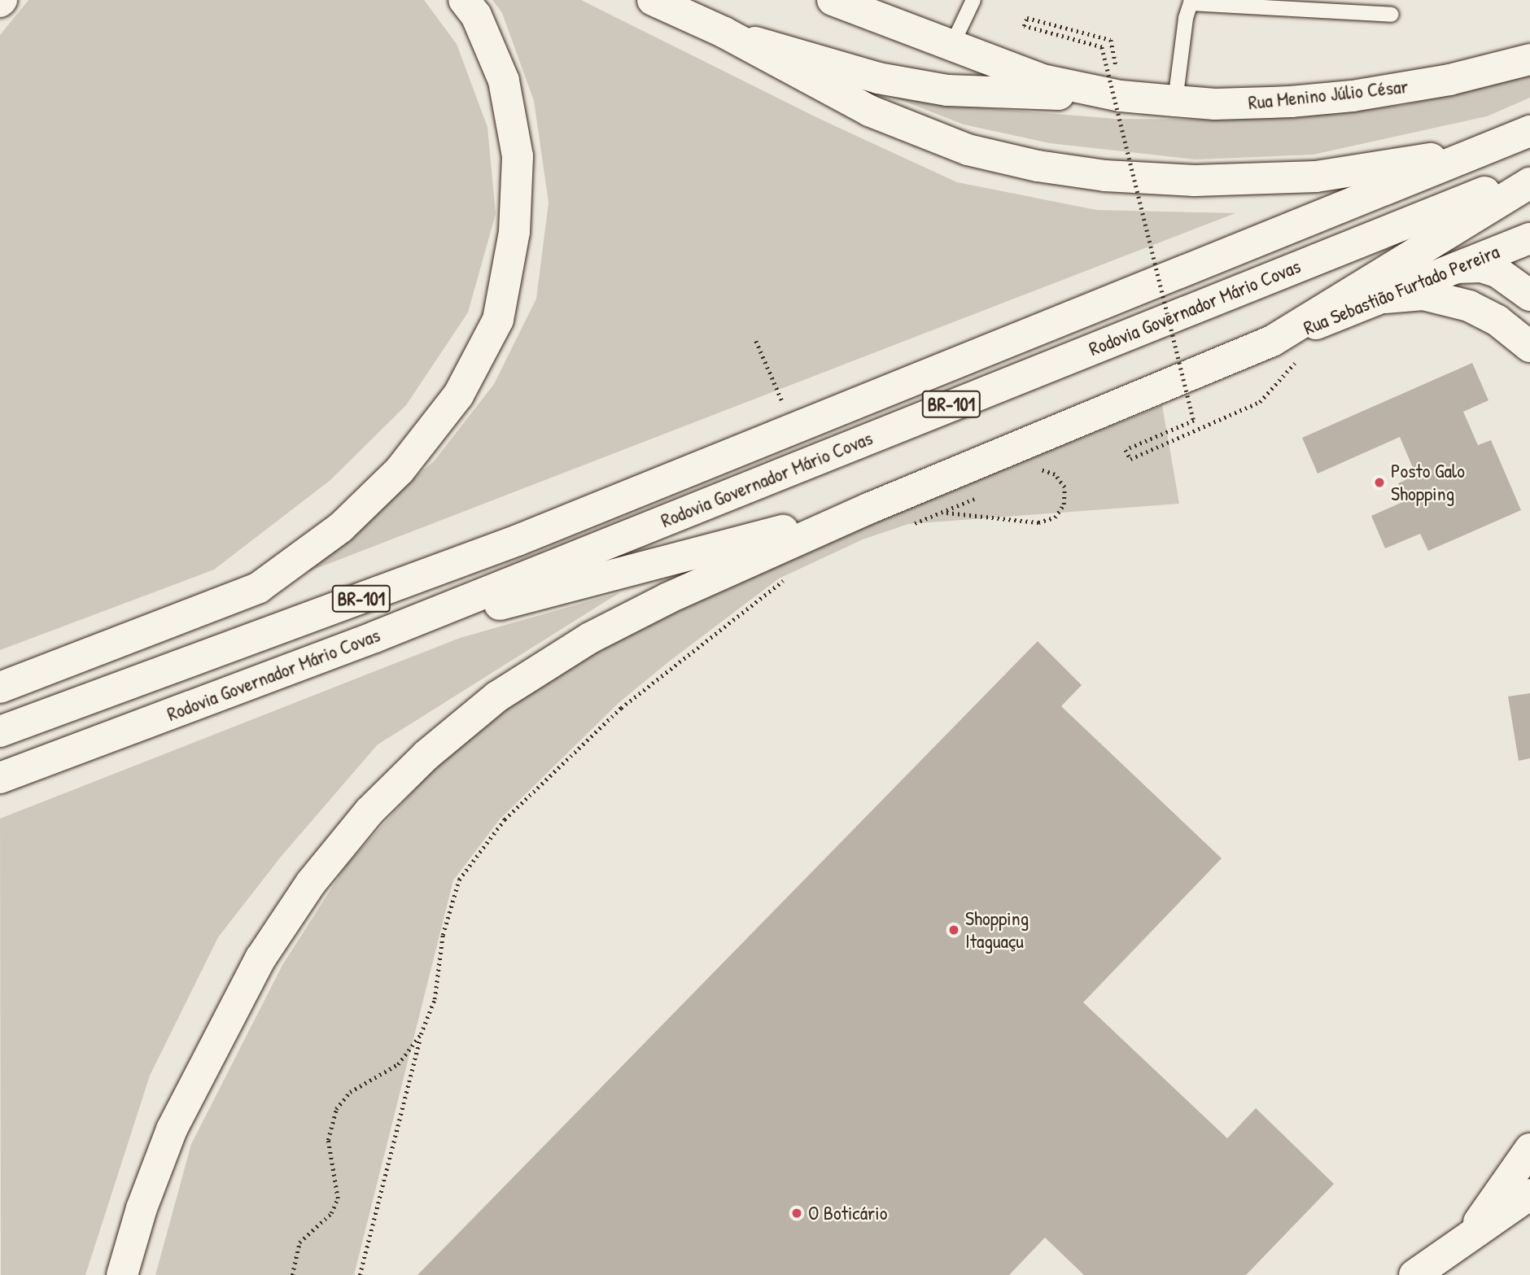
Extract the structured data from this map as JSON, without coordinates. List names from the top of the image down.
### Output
{
  "streets": {
    "main road": [
      "Rua Menino Júlio César",
      "Rua Sebastião Furtado Pereira",
      "Rodovia Governador Mário Covas",
      "BR-101"
    ]
  },
  "places": ["Posto Galo Shopping", "Shopping Itaguaçu", "O Boticário"]
}
